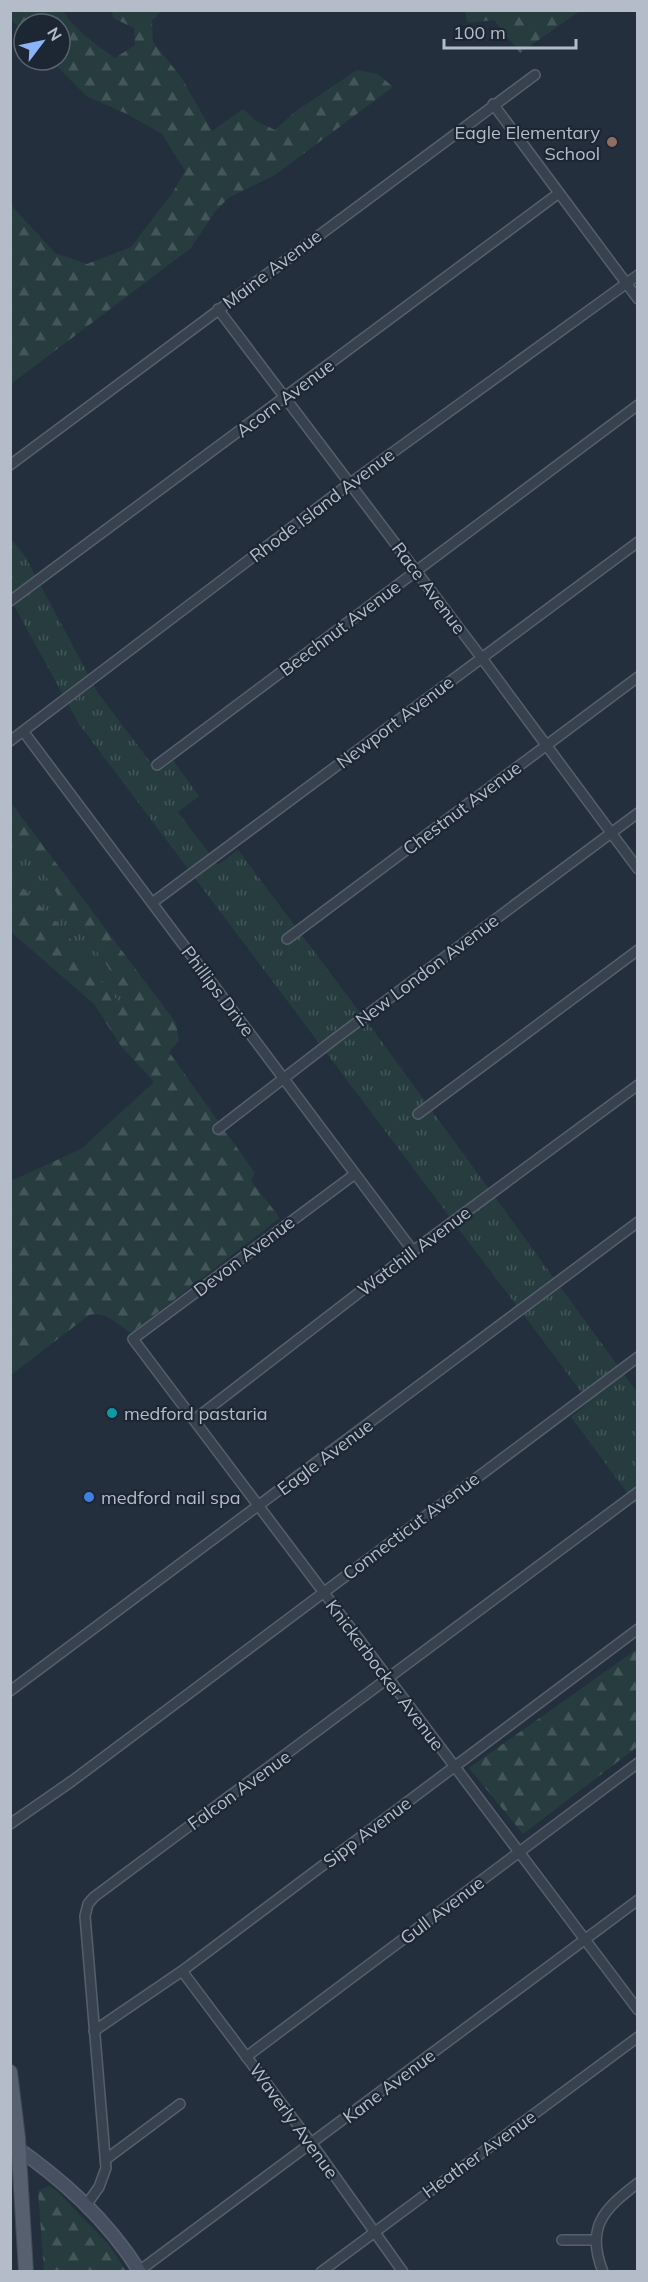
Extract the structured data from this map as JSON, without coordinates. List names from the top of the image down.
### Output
{
  "streets": {
    "street": [
      "Maine Avenue",
      "Acorn Avenue",
      "Rhode Island Avenue",
      "Race Avenue",
      "Beechnut Avenue",
      "Newport Avenue",
      "Chestnut Avenue",
      "New London Avenue",
      "Phillips Drive",
      "Watchill Avenue",
      "Devon Avenue",
      "Eagle Avenue",
      "Connecticut Avenue",
      "Knickerbocker Avenue",
      "Falcon Avenue",
      "Sipp Avenue",
      "Gull Avenue",
      "Kane Avenue",
      "Waverly Avenue",
      "Heather Avenue"
    ]
  },
  "crossings": [
    ["Maine Avenue", "Race Avenue"],
    ["Acorn Avenue", "Race Avenue"],
    ["Rhode Island Avenue", "Race Avenue"],
    ["Rhode Island Avenue", "Phillips Drive"],
    ["Race Avenue", "Beechnut Avenue"],
    ["Race Avenue", "Newport Avenue"],
    ["Race Avenue", "Chestnut Avenue"],
    ["Race Avenue", "New London Avenue"],
    ["Newport Avenue", "Phillips Drive"],
    ["New London Avenue", "Phillips Drive"],
    ["Phillips Drive", "Watchill Avenue"],
    ["Phillips Drive", "Devon Avenue"],
    ["Watchill Avenue", "Knickerbocker Avenue"],
    ["Devon Avenue", "Knickerbocker Avenue"],
    ["Eagle Avenue", "Knickerbocker Avenue"],
    ["Connecticut Avenue", "Knickerbocker Avenue"],
    ["Knickerbocker Avenue", "Falcon Avenue"],
    ["Knickerbocker Avenue", "Sipp Avenue"],
    ["Knickerbocker Avenue", "Gull Avenue"],
    ["Knickerbocker Avenue", "Kane Avenue"],
    ["Falcon Avenue", "Sipp Avenue"],
    ["Sipp Avenue", "Waverly Avenue"],
    ["Gull Avenue", "Waverly Avenue"],
    ["Kane Avenue", "Waverly Avenue"],
    ["Waverly Avenue", "Heather Avenue"]
  ],
  "places": ["Eagle Elementary School", "medford pastaria", "medford nail spa"],
  "scale_bar": "100 m",
  "north": "top right"
}
